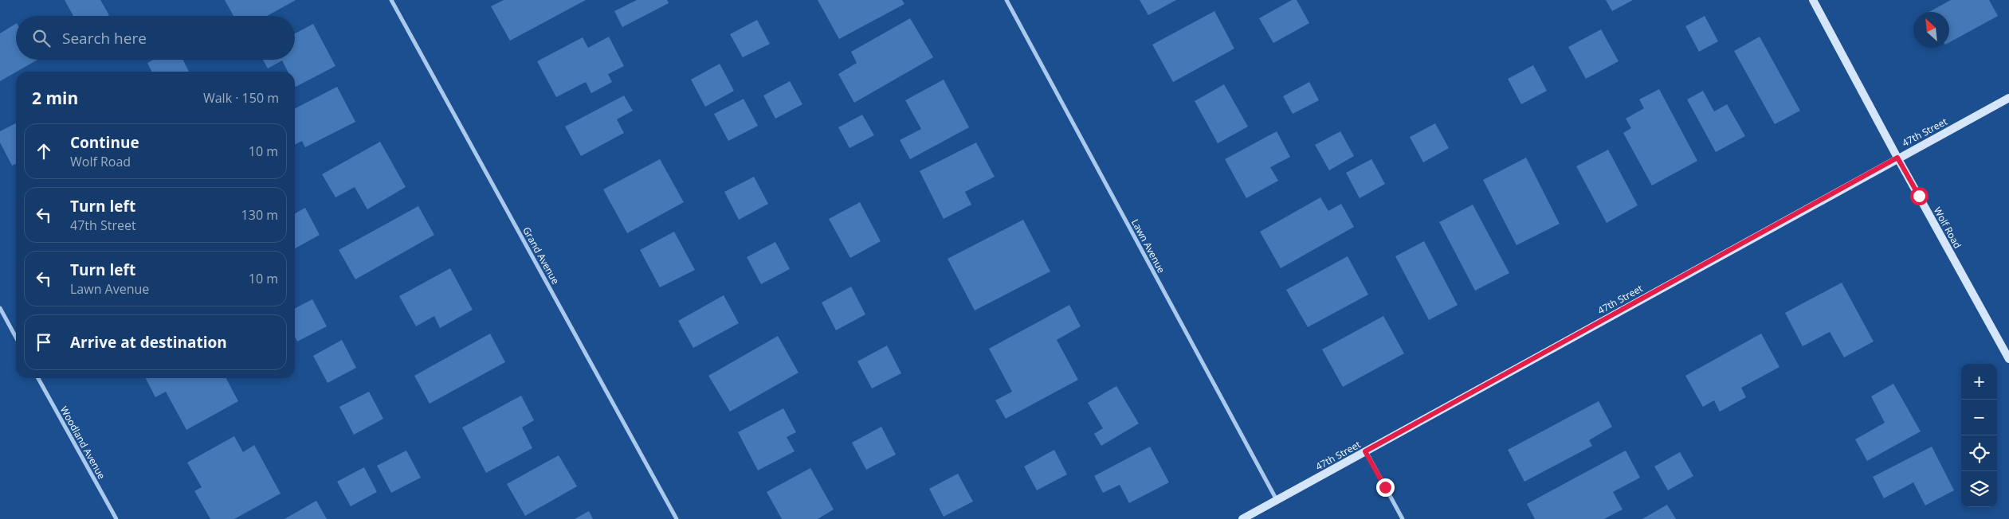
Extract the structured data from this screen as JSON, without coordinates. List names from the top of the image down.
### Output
{
  "streets": {
    "main road": ["47th Street", "Wolf Road"],
    "street": ["Lawn Avenue", "Grand Avenue", "Woodland Avenue"]
  },
  "crossings": [
    ["47th Street", "Wolf Road"],
    ["47th Street", "Lawn Avenue"]
  ],
  "north": "top left",
  "page": {
    "search": "Search here",
    "heading": ["2 min", "Walk · 150 m"],
    "list": [
      ["Continue", "Wolf Road", "10 m"],
      ["Turn left", "47th Street", "130 m"],
      ["Turn left", "Lawn Avenue", "10 m"],
      "Arrive at destination"
    ],
    "map_buttons": ["+", "−"]
  }
}
